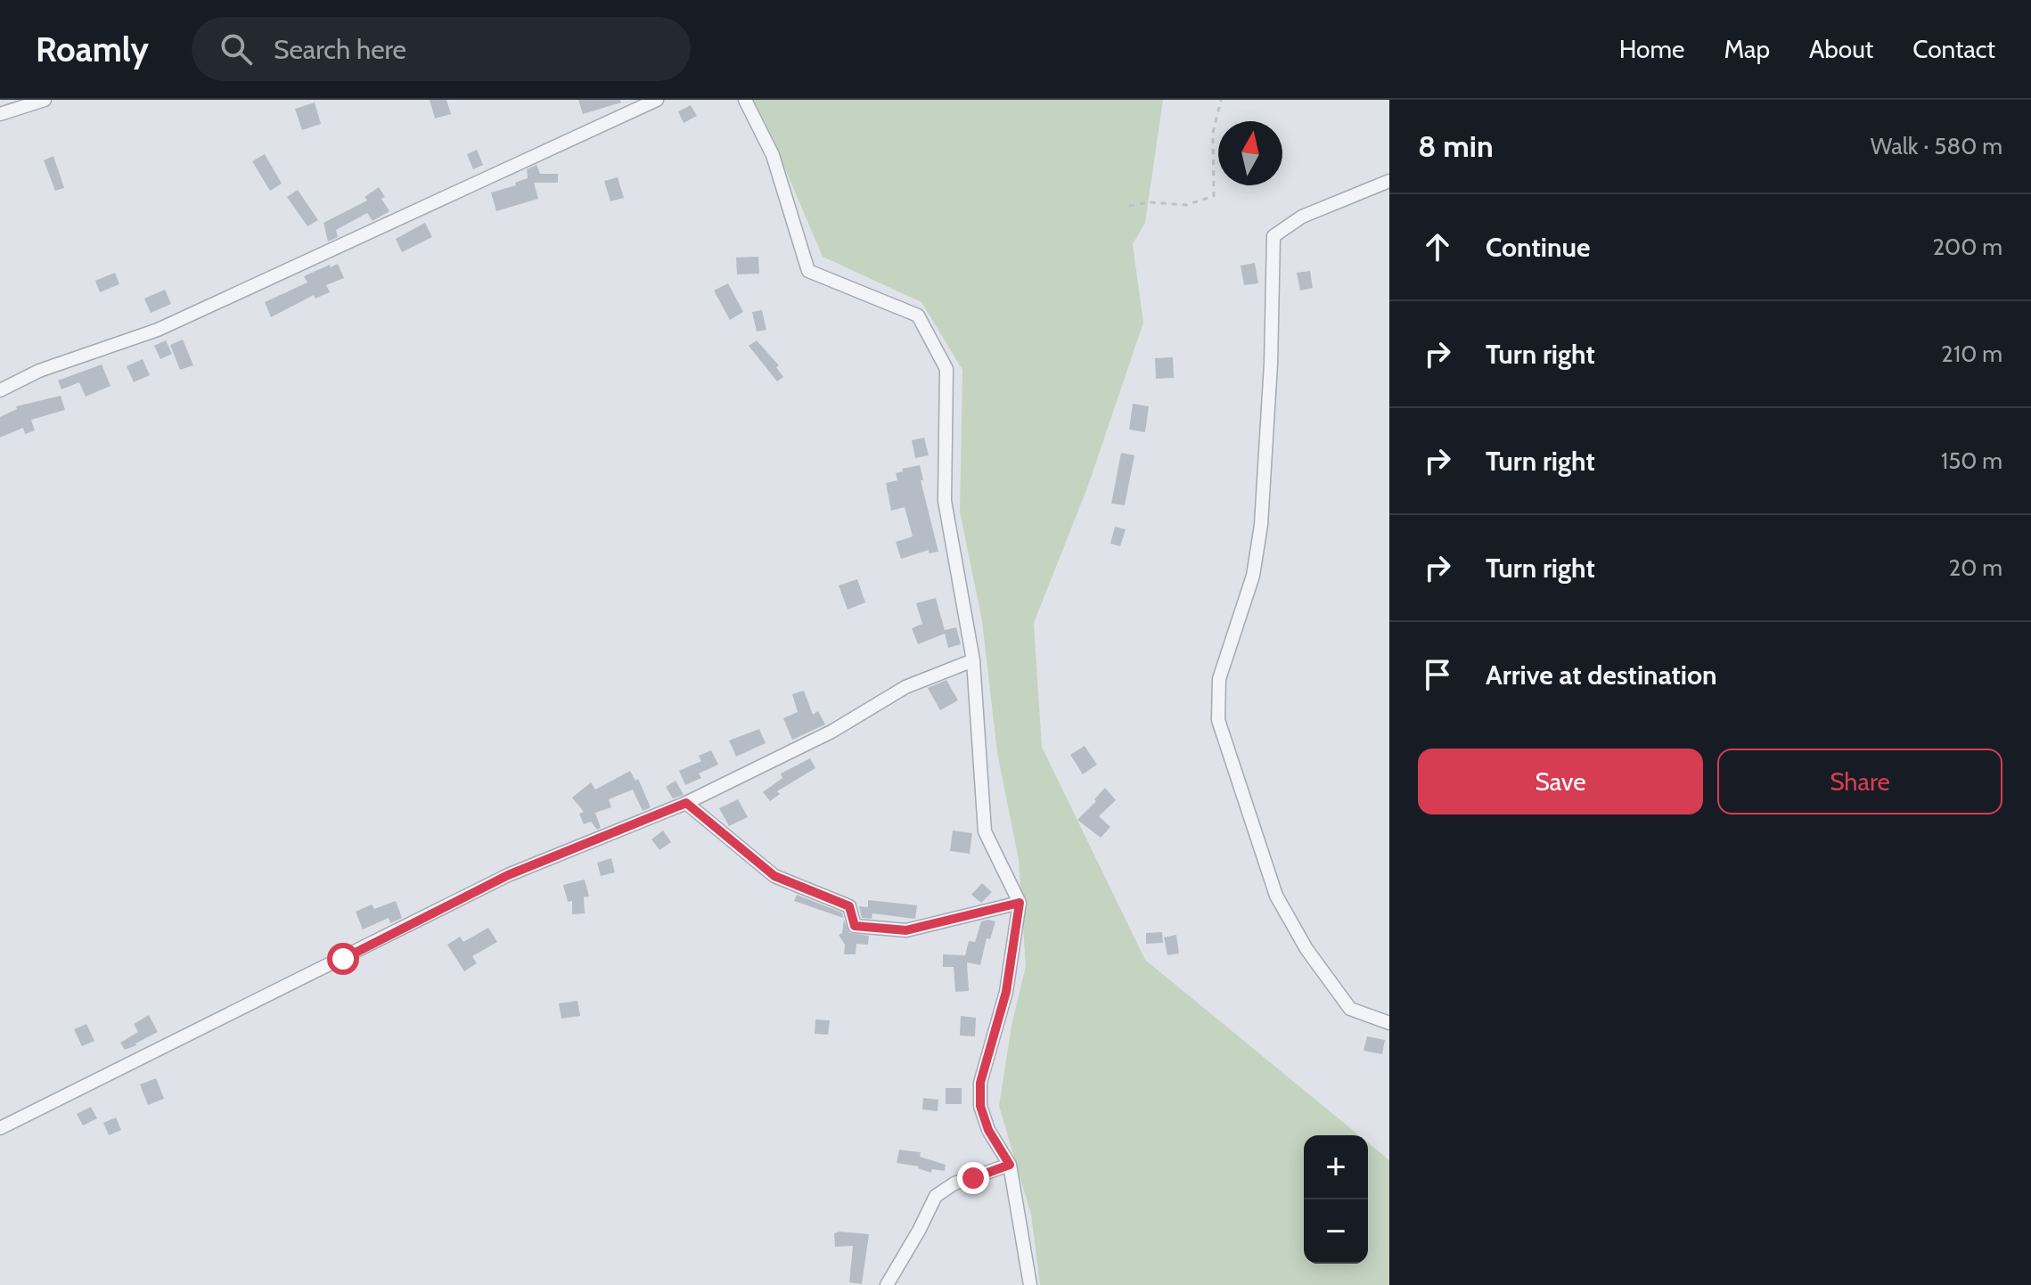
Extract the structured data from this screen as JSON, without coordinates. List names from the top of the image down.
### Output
{
  "north": "top",
  "page": {
    "header": "Roamly",
    "search": "Search here",
    "nav": [
      "Home",
      "Map",
      "About",
      "Contact"
    ],
    "heading": ["8 min", "Walk · 580 m"],
    "list": [
      ["Continue", "200 m"],
      ["Turn right", "210 m"],
      ["Turn right", "150 m"],
      ["Turn right", "20 m"],
      "Arrive at destination"
    ],
    "buttons": ["Save", "Share"],
    "map_buttons": ["+", "−"]
  }
}
